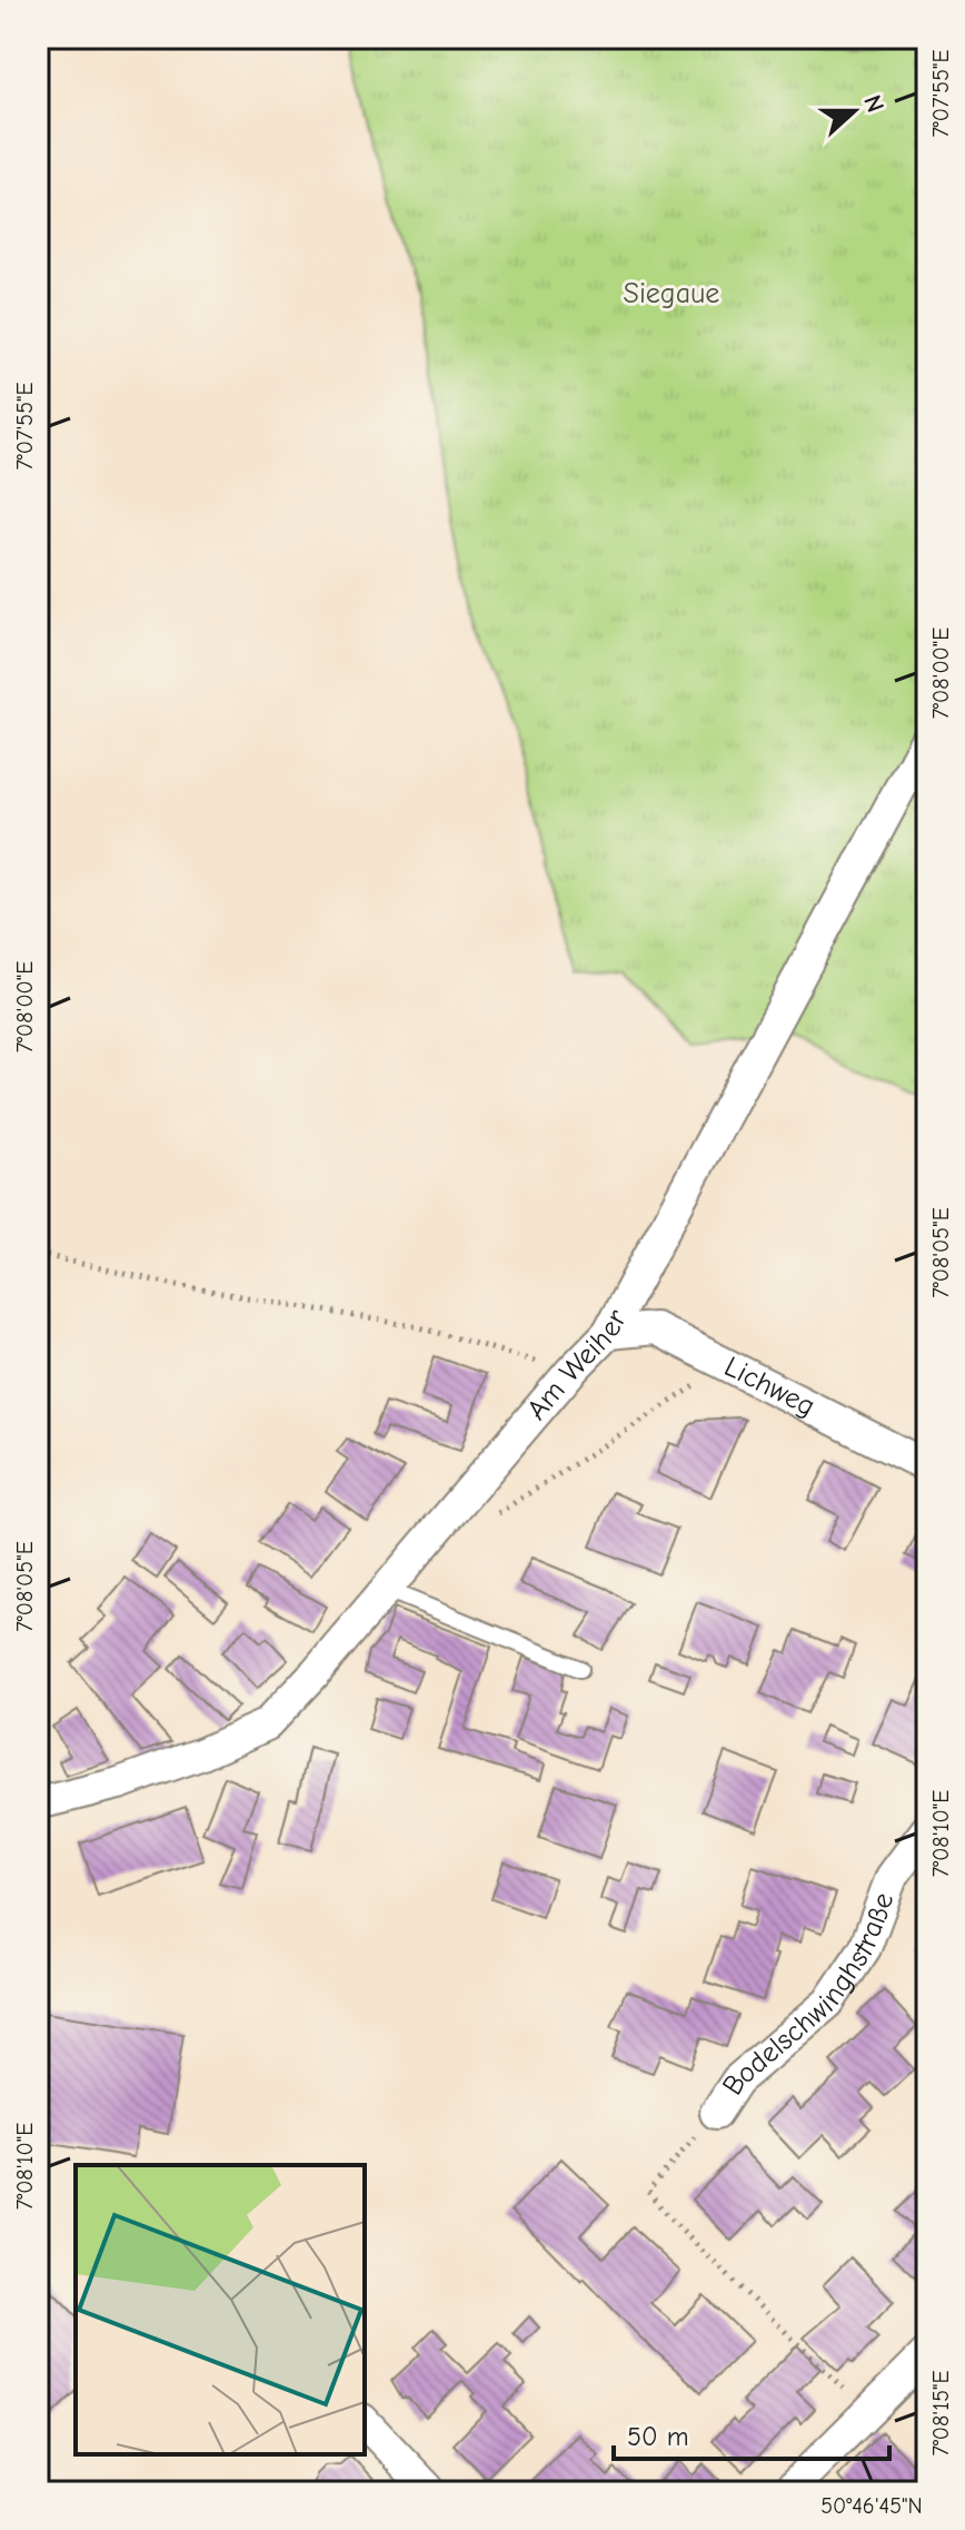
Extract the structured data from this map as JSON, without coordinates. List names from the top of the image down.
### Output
{
  "streets": {
    "street": ["Am Weiher", "Lichweg", "Bodelschwinghstraße"]
  },
  "crossings": [
    ["Am Weiher", "Lichweg"]
  ],
  "parks": ["Siegaue"],
  "scale_bar": "50 m",
  "north": "right",
  "coordinates": [
    "7°07'55\"E",
    "7°08'00\"E",
    "7°08'05\"E",
    "7°08'10\"E",
    "7°08'15\"E",
    "50°46'45\"N"
  ]
}
